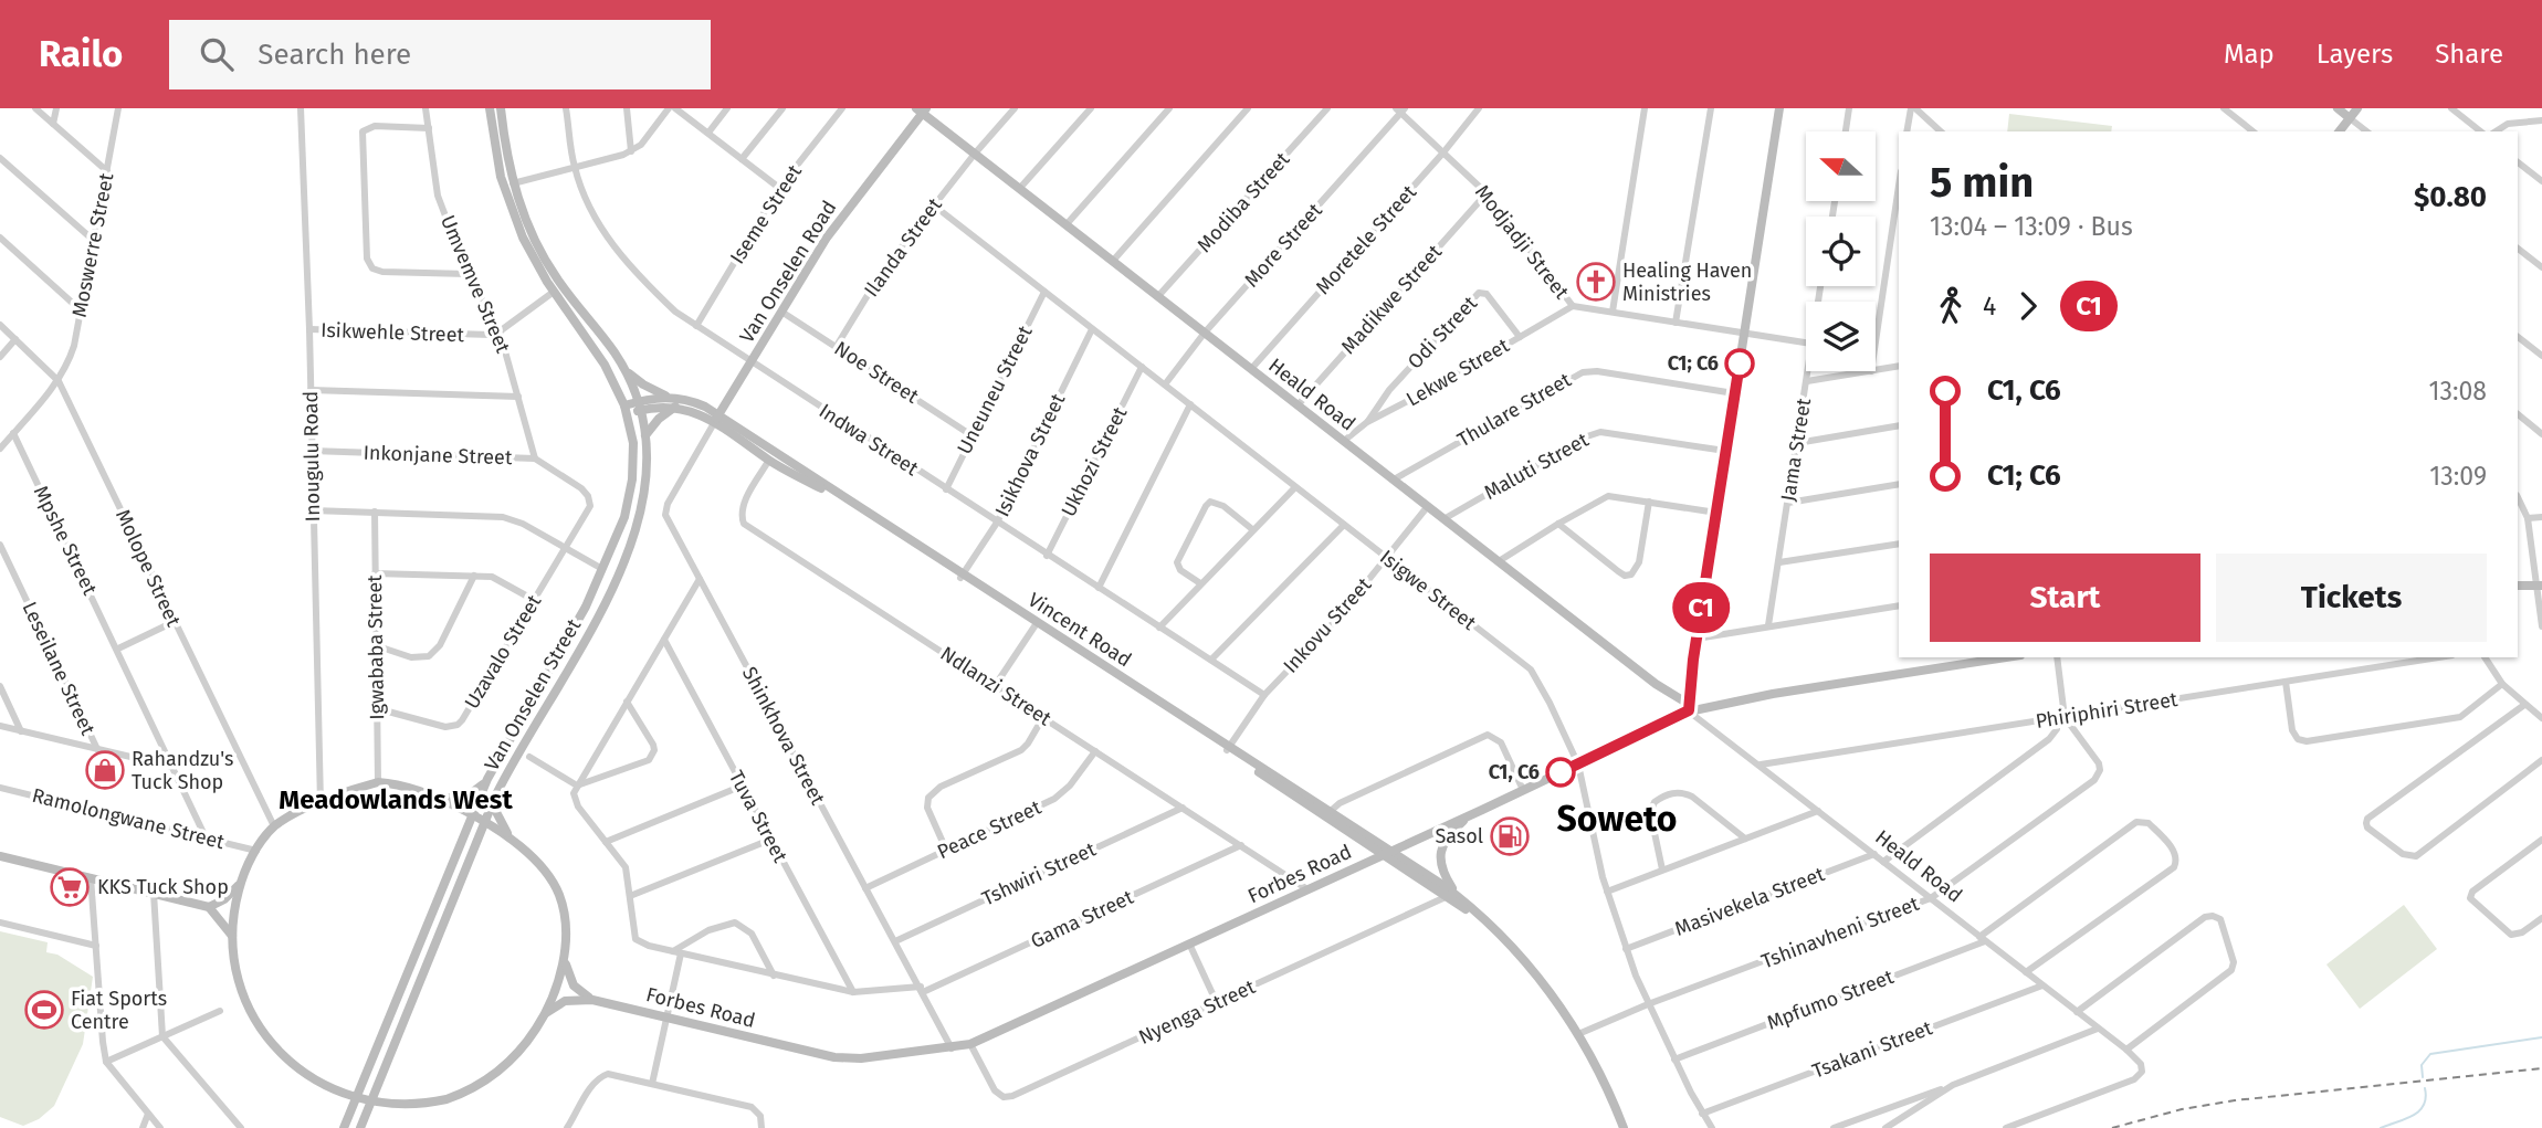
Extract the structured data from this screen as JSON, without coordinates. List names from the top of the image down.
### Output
{
  "streets": {
    "street": [
      "Modiba Street",
      "Iseme Street",
      "Moretele Street",
      "Modjadji Street",
      "Moswerre Street",
      "More Street",
      "Ilanda Street",
      "Van Onselen Road",
      "Umvemve Street",
      "Madikwe Street",
      "Isikwehle Street",
      "Odi Street",
      "Noe Street",
      "Lekwe Street",
      "Uneuneu Street",
      "Heald Road",
      "Thulare Street",
      "Indwa Street",
      "Jama Street",
      "Inkonjane Street",
      "Isikhova Street",
      "Inougulu Road",
      "Ukhozi Street",
      "Maluti Street",
      "Mpshe Street",
      "Molope Street",
      "Isigwe Street",
      "Inkovu Street",
      "Vincent Road",
      "Igwababa Street",
      "Uzavalo Street",
      "Leseilane Street",
      "Ndlanzi Street",
      "Van Onselen Street",
      "Phiriphiri Street",
      "Shinkhova Street",
      "Tuva Street",
      "Ramolongwane Street",
      "Peace Street",
      "Tshwiri Street",
      "Forbes Road",
      "Masivekela Street",
      "Gama Street",
      "Tshinavheni Street",
      "Mpfumo Street",
      "Nyenga Street",
      "Tsakani Street"
    ]
  },
  "crossings": [
    ["Modiba Street", "Heald Road"],
    ["Iseme Street", "Indwa Street"],
    ["Moretele Street", "Modjadji Street"],
    ["Moretele Street", "Heald Road"],
    ["Modjadji Street", "More Street"],
    ["Modjadji Street", "Madikwe Street"],
    ["Modjadji Street", "Lekwe Street"],
    ["Moswerre Street", "Mpshe Street"],
    ["Moswerre Street", "Molope Street"],
    ["More Street", "Heald Road"],
    ["More Street", "Isigwe Street"],
    ["Ilanda Street", "Noe Street"],
    ["Ilanda Street", "Heald Road"],
    ["Ilanda Street", "Isigwe Street"],
    ["Van Onselen Road", "Noe Street"],
    ["Van Onselen Road", "Heald Road"],
    ["Van Onselen Road", "Indwa Street"],
    ["Van Onselen Road", "Vincent Road"],
    ["Van Onselen Road", "Shinkhova Street"],
    ["Umvemve Street", "Isikwehle Street"],
    ["Umvemve Street", "Inkonjane Street"],
    ["Madikwe Street", "Heald Road"],
    ["Isikwehle Street", "Inougulu Road"],
    ["Odi Street", "Lekwe Street"],
    ["Noe Street", "Uneuneu Street"],
    ["Lekwe Street", "Heald Road"],
    ["Uneuneu Street", "Indwa Street"],
    ["Uneuneu Street", "Isigwe Street"],
    ["Heald Road", "Thulare Street"],
    ["Heald Road", "Maluti Street"],
    ["Heald Road", "Inkovu Street"],
    ["Heald Road", "Phiriphiri Street"],
    ["Heald Road", "Forbes Road"],
    ["Heald Road", "Masivekela Street"],
    ["Heald Road", "Tshinavheni Street"],
    ["Heald Road", "Mpfumo Street"],
    ["Heald Road", "Tsakani Street"],
    ["Indwa Street", "Isikhova Street"],
    ["Indwa Street", "Ukhozi Street"],
    ["Indwa Street", "Inkovu Street"],
    ["Inkonjane Street", "Inougulu Road"],
    ["Inkonjane Street", "Uzavalo Street"],
    ["Isikhova Street", "Isigwe Street"],
    ["Isikhova Street", "Vincent Road"],
    ["Ukhozi Street", "Isigwe Street"],
    ["Mpshe Street", "Ramolongwane Street"],
    ["Isigwe Street", "Inkovu Street"],
    ["Isigwe Street", "Forbes Road"],
    ["Isigwe Street", "Masivekela Street"],
    ["Isigwe Street", "Tshinavheni Street"],
    ["Isigwe Street", "Mpfumo Street"],
    ["Isigwe Street", "Tsakani Street"],
    ["Inkovu Street", "Vincent Road"],
    ["Vincent Road", "Ndlanzi Street"],
    ["Vincent Road", "Van Onselen Street"],
    ["Vincent Road", "Shinkhova Street"],
    ["Vincent Road", "Forbes Road"],
    ["Vincent Road", "Tshinavheni Street"],
    ["Vincent Road", "Nyenga Street"],
    ["Igwababa Street", "Uzavalo Street"],
    ["Ndlanzi Street", "Peace Street"],
    ["Ndlanzi Street", "Tshwiri Street"],
    ["Ndlanzi Street", "Forbes Road"],
    ["Ndlanzi Street", "Gama Street"],
    ["Phiriphiri Street", "Tshinavheni Street"],
    ["Shinkhova Street", "Peace Street"],
    ["Shinkhova Street", "Tshwiri Street"],
    ["Shinkhova Street", "Forbes Road"],
    ["Shinkhova Street", "Gama Street"],
    ["Tuva Street", "Gama Street"],
    ["Forbes Road", "Nyenga Street"]
  ],
  "districts": ["Meadowlands West", "Soweto"],
  "places": {
    "church": ["Healing Haven Ministries"],
    "other": ["C1; C6", "C1, C6"],
    "shop": ["Rahandzu's Tuck Shop"],
    "fuel station": ["Sasol"],
    "supermarket": ["KKS Tuck Shop"],
    "sports": ["Fiat Sports Centre"]
  },
  "lines": ["bus line C1"],
  "north": "left",
  "page": {
    "header": "Railo",
    "search": "Search here",
    "nav": ["Map", "Layers", "Share"],
    "on_map": "C1",
    "heading": ["5 min", "13:04 – 13:09 · Bus", "$0.80"],
    "legs": ["4", "C1"],
    "list": [
      {
        "name": "C1, C6",
        "value": "13:08"
      },
      {
        "name": "C1; C6",
        "value": "13:09"
      }
    ],
    "buttons": ["Start", "Tickets"]
  }
}
